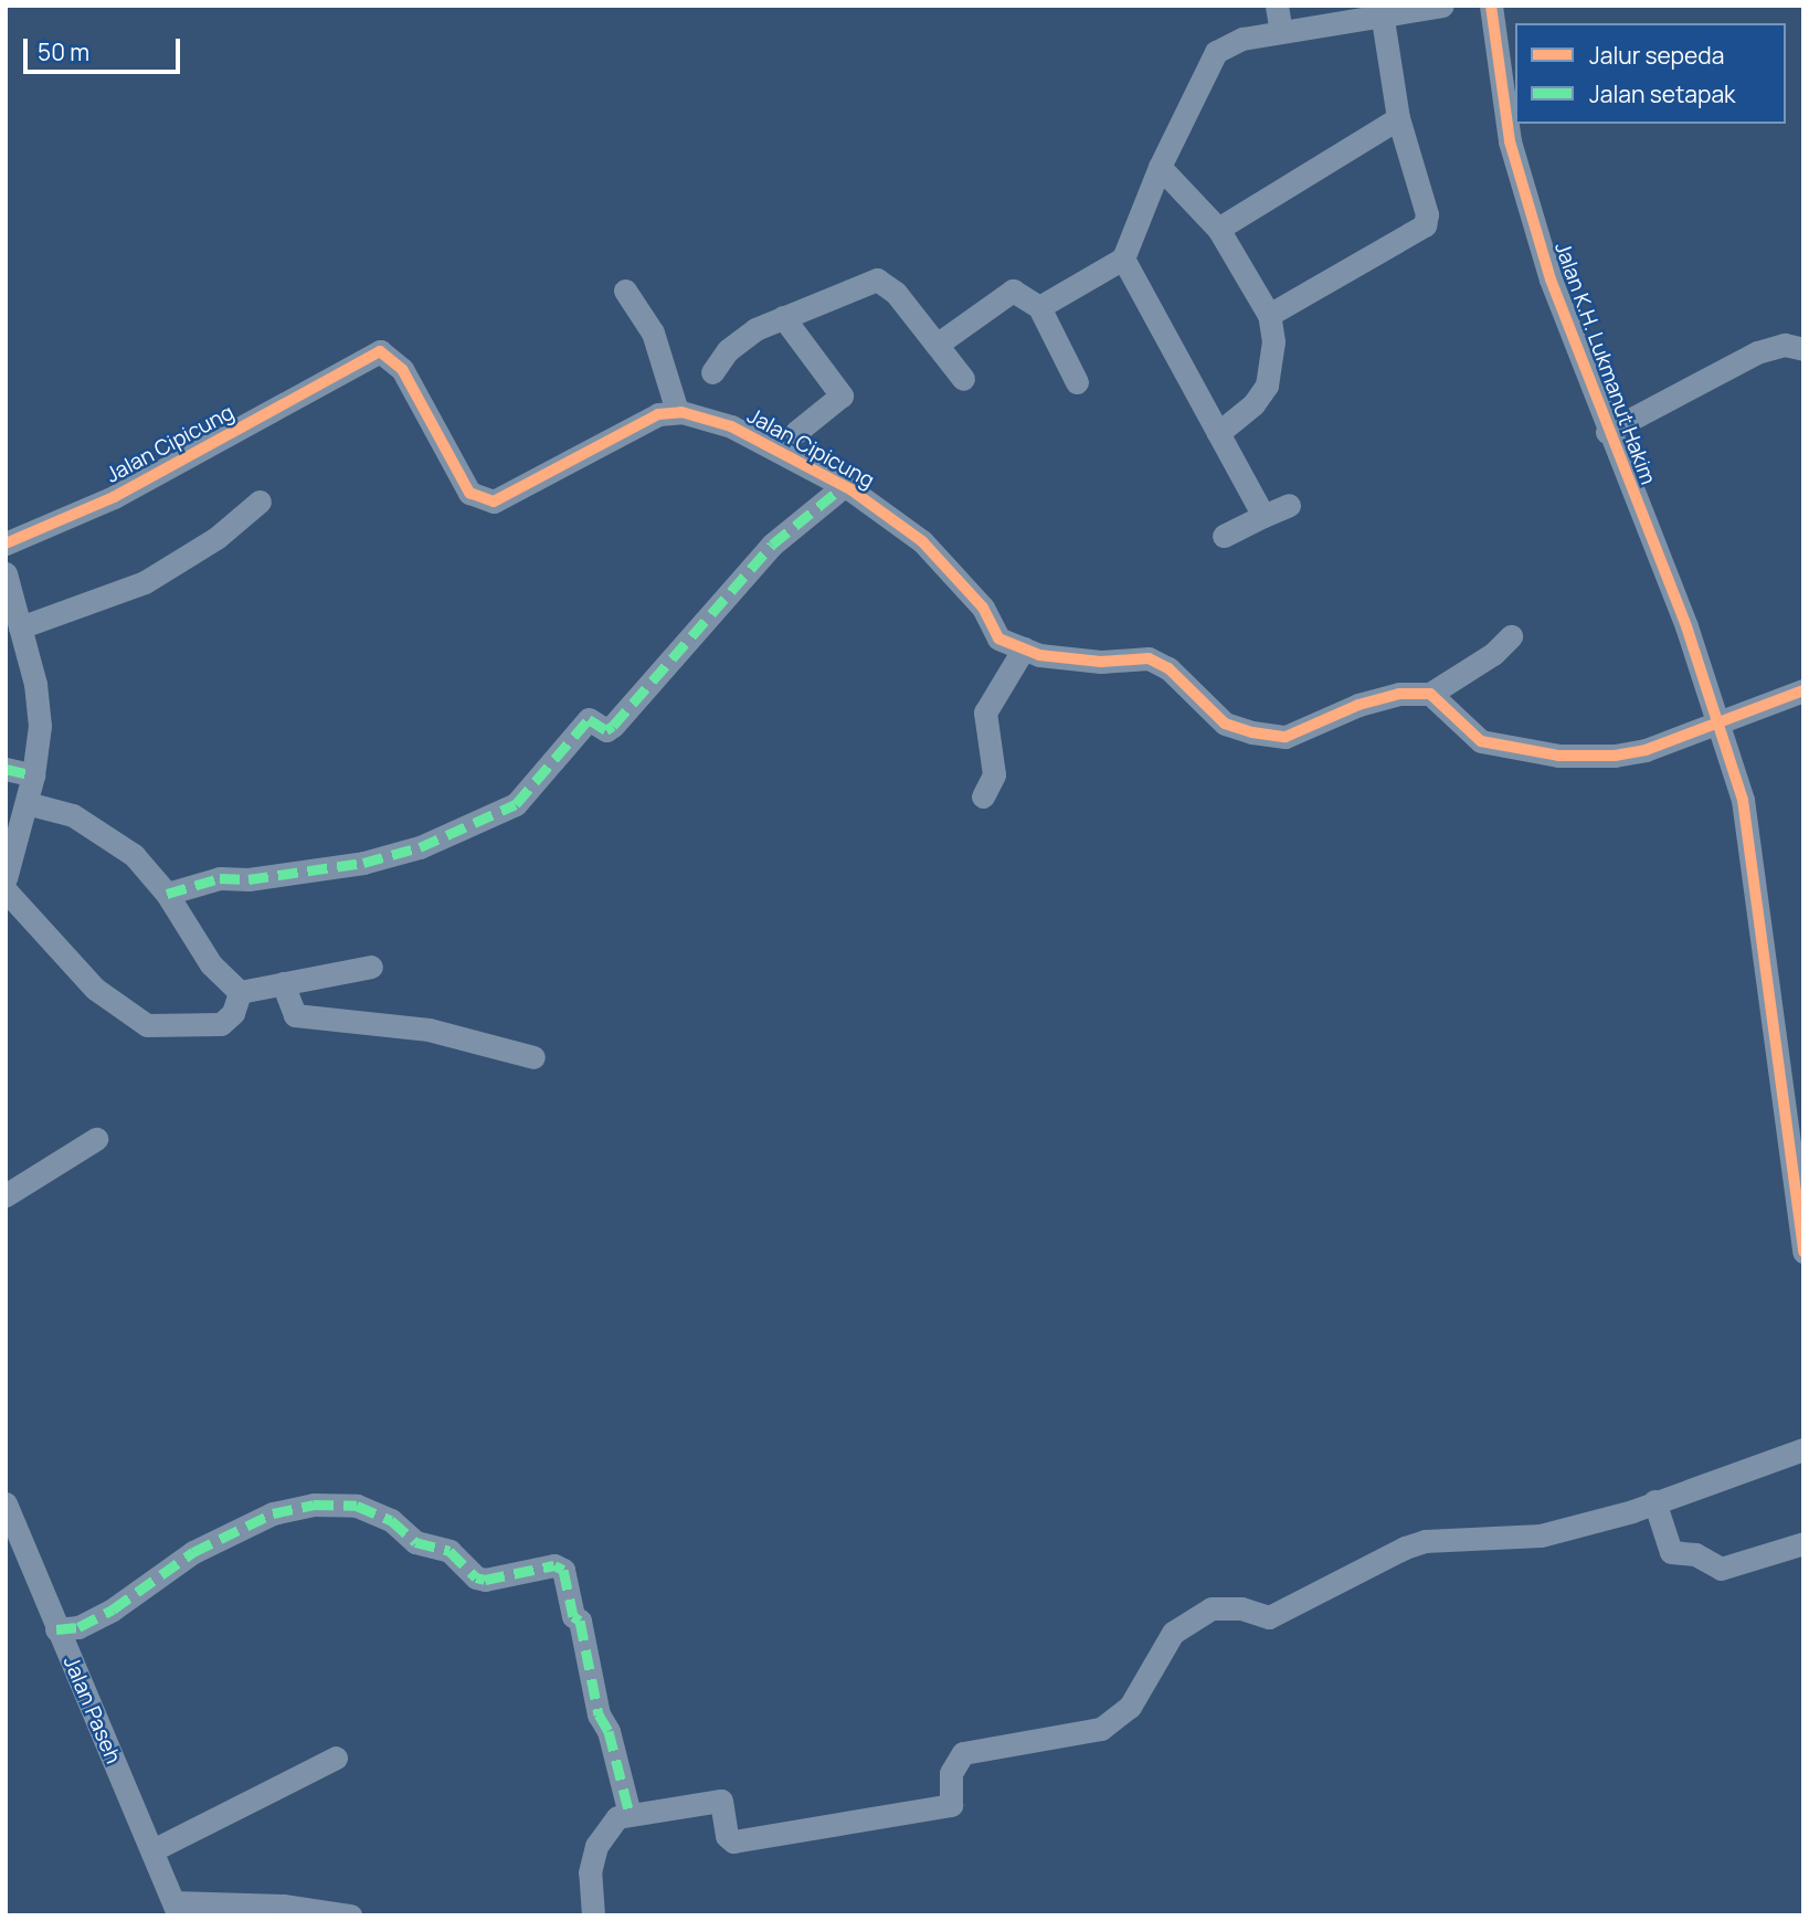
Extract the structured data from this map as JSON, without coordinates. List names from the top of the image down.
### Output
{
  "streets": {
    "street": ["Jalan K.H. Lukmanut Hakim", "Jalan Cipicung", "Jalan Paseh"]
  },
  "legend": ["Jalur sepeda", "Jalan setapak"],
  "scale_bar": "50 m"
}
